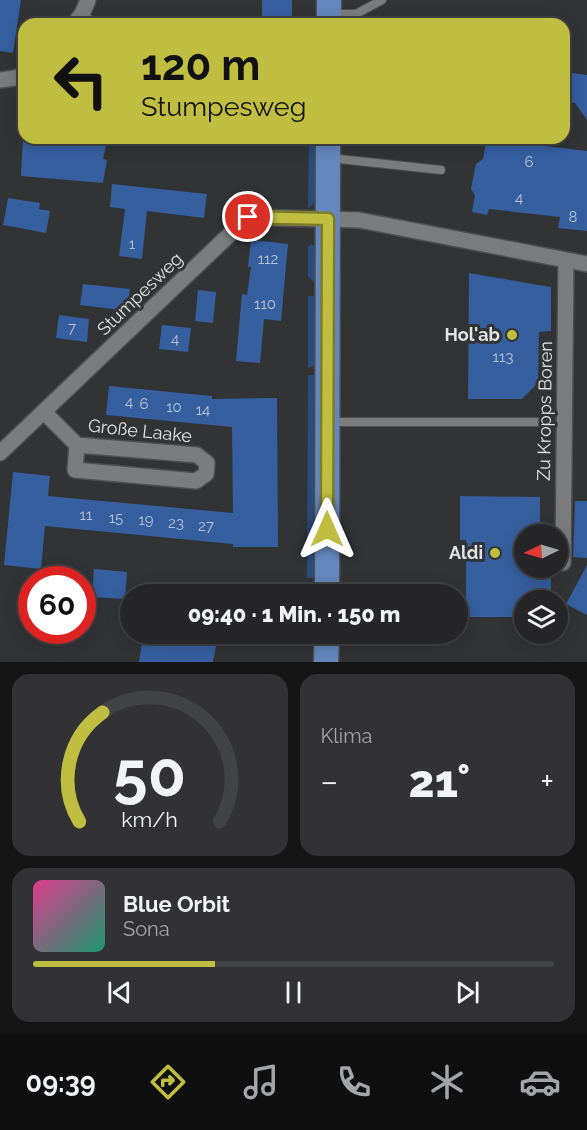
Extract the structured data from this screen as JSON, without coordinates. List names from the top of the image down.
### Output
{
  "streets": {
    "street": ["Stumpesweg", "Zu Kropps Boren", "Große Laake"]
  },
  "crossings": [
    ["Stumpesweg", "Große Laake"]
  ],
  "places": ["Hol'ab", "Aldi"],
  "house_numbers": [
    "6",
    "4",
    "8",
    "1",
    "112",
    "110",
    "7",
    "4",
    "113",
    "4",
    "6",
    "10",
    "14",
    "11",
    "15",
    "19",
    "23",
    "27"
  ],
  "north": "left",
  "page": {
    "turn": ["120 m", "Stumpesweg"],
    "limit": "60",
    "trip": "09:40 · 1 Min. · 150 m",
    "tile": "Klima",
    "heat": ["−", "21°", "+"],
    "song": ["Blue Orbit", "Sona"],
    "tabs": "09:39",
    "gauge": ["50", "km/h"]
  }
}
